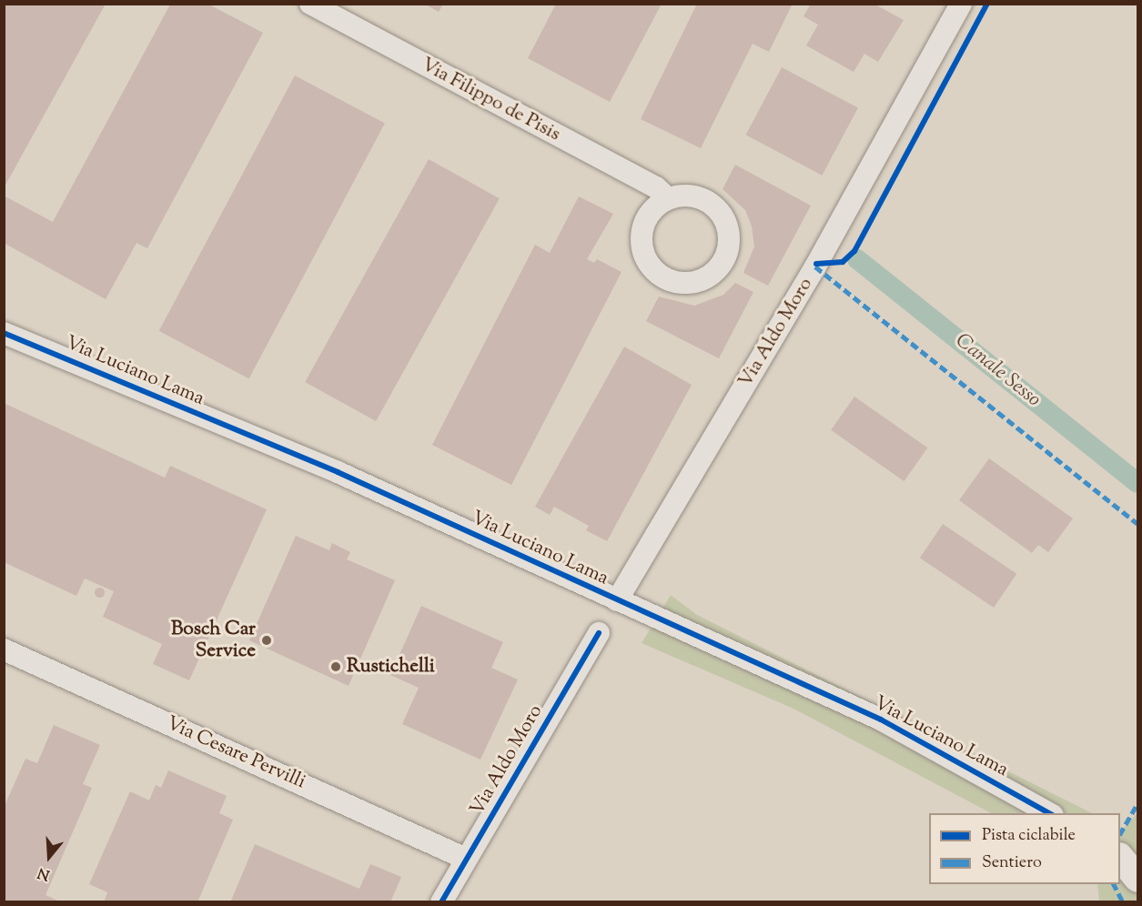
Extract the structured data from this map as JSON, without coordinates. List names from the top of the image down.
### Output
{
  "streets": {
    "street": [
      "Via Filippo de Pisis",
      "Via Aldo Moro",
      "Via Luciano Lama",
      "Via Cesare Pervilli"
    ]
  },
  "crossings": [
    ["Via Aldo Moro", "Via Luciano Lama"],
    ["Via Aldo Moro", "Via Cesare Pervilli"]
  ],
  "water": ["Canale Sesso"],
  "places": ["Bosch Car Service", "Rustichelli"],
  "legend": ["Pista ciclabile", "Sentiero"],
  "north": "bottom"
}
